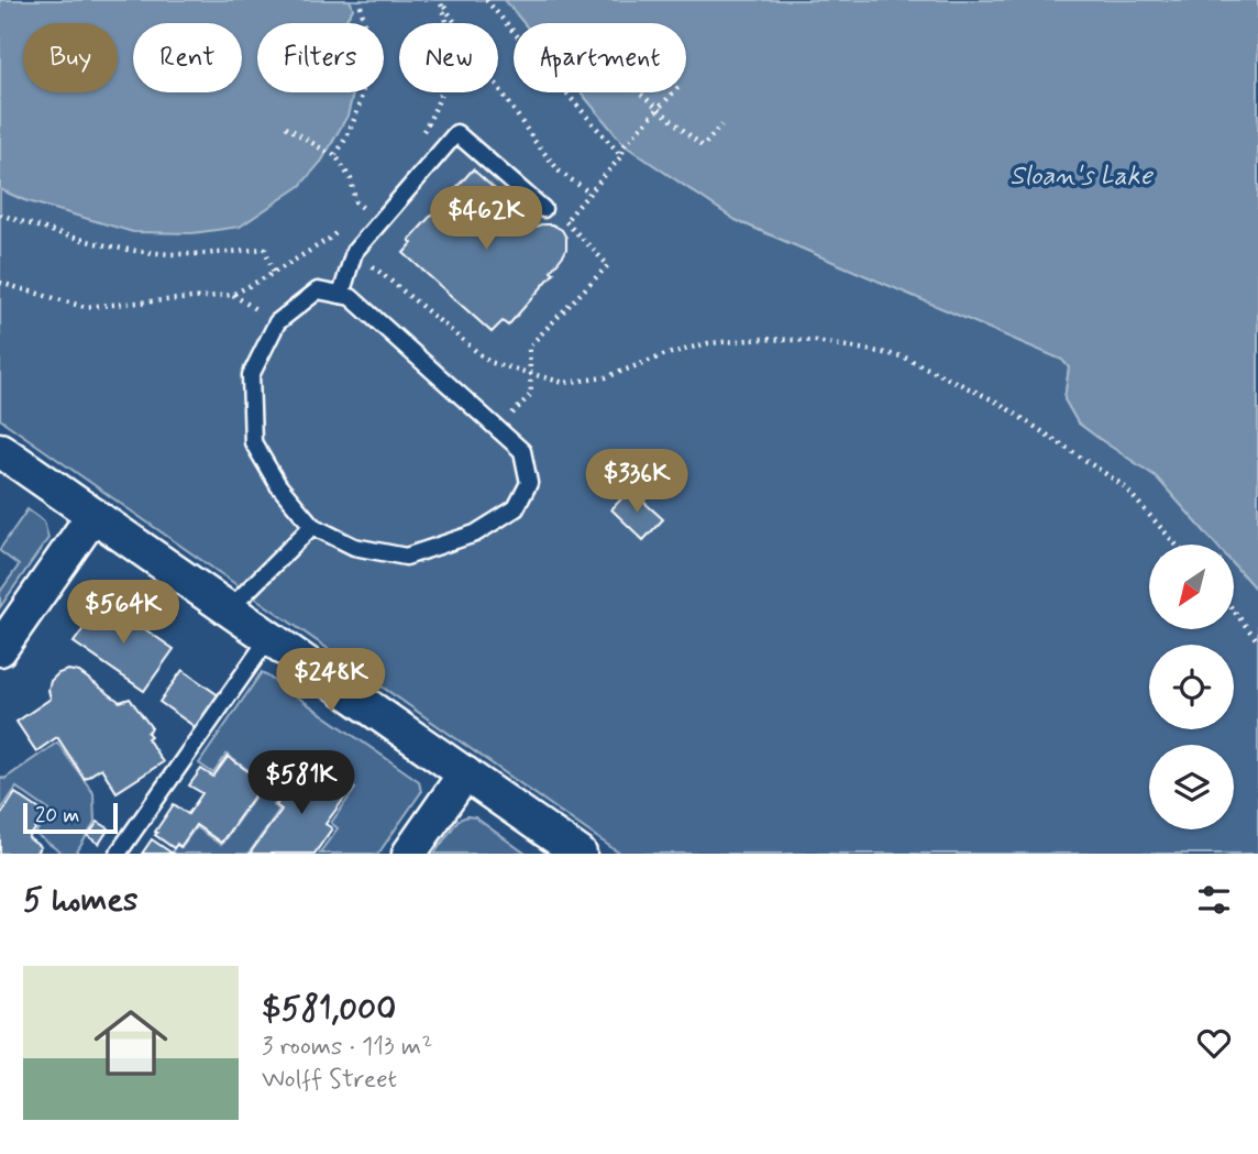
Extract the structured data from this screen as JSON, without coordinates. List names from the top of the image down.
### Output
{
  "water": ["Sloan's Lake"],
  "scale_bar": "20 m",
  "north": "bottom left",
  "page": {
    "chip": [
      "Buy",
      "Rent",
      "Filters",
      "New",
      "Apartment"
    ],
    "price": [
      "$462K",
      "$336K",
      "$564K",
      "$248K",
      "$581K"
    ],
    "scale": "20 m",
    "heading": "5 homes",
    "list": [
      {
        "name": "$581,000",
        "note": "3 rooms · 113 m² · Wolff Street"
      }
    ]
  }
}
